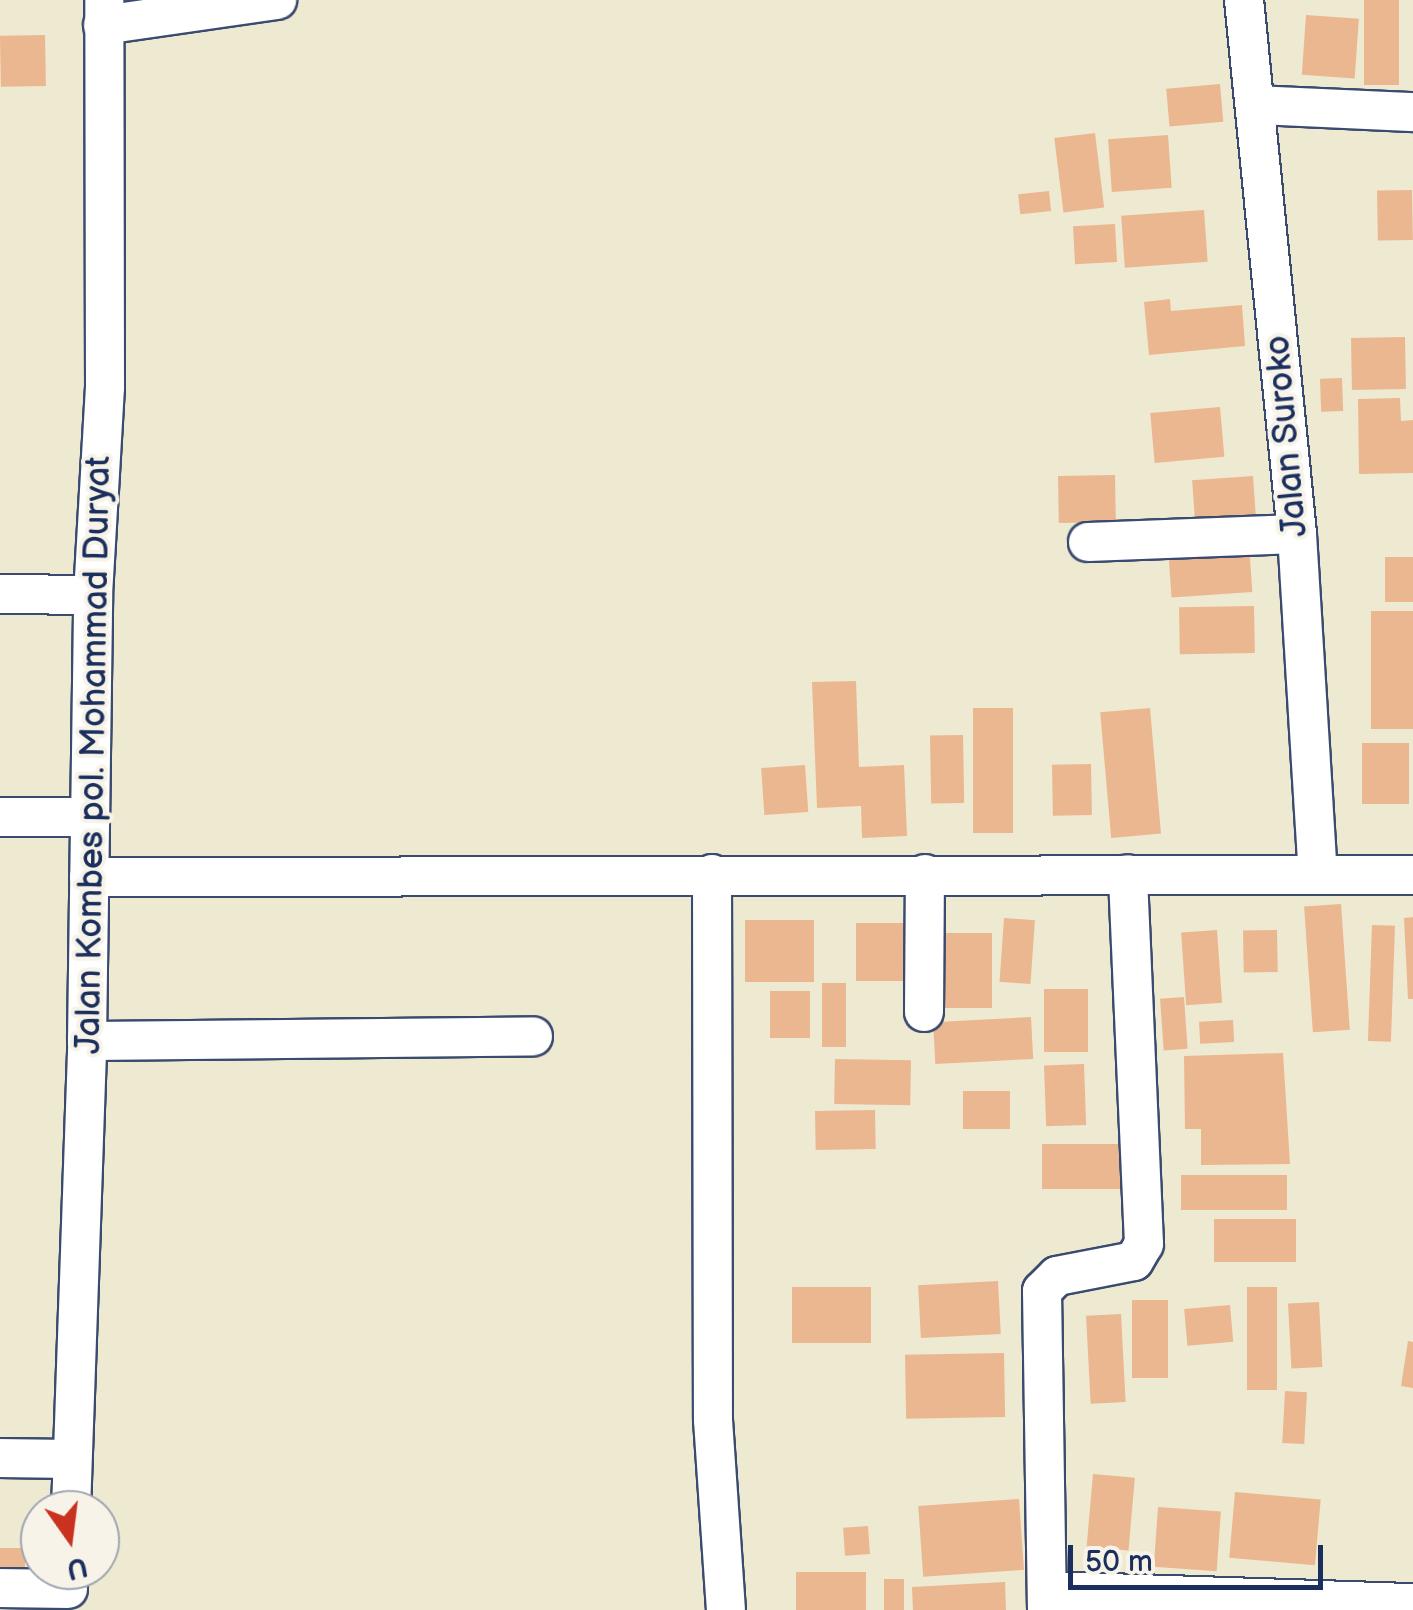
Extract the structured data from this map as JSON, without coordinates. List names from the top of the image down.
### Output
{
  "streets": {
    "street": ["Jalan Suroko", "Jalan Kombes pol. Mohammad Duryat"]
  },
  "scale_bar": "50 m",
  "north": "bottom"
}
